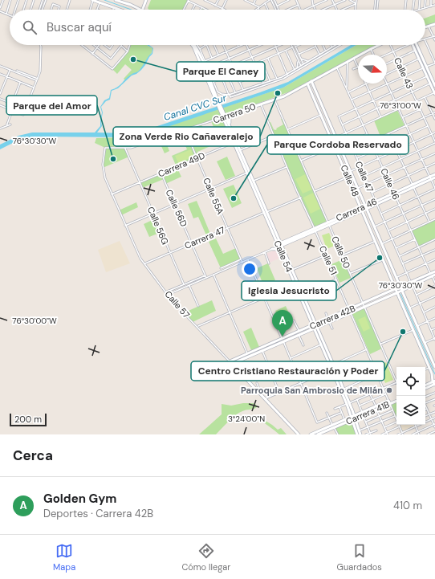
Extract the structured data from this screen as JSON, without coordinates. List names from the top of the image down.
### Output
{
  "streets": {
    "street": [
      "Calle 43",
      "Carrera 50",
      "Carrera 49D",
      "Calle 47",
      "Calle 48",
      "Calle 46",
      "Calle 55A",
      "Calle 56D",
      "Carrera 46",
      "Calle 56G",
      "Carrera 47",
      "Calle 50",
      "Calle 54",
      "Calle 51",
      "Calle 57",
      "Carrera 42B",
      "Carrera 41B"
    ]
  },
  "crossings": [
    ["Carrera 50", "Calle 48"],
    ["Carrera 50", "Calle 46"],
    ["Carrera 50", "Calle 55A"],
    ["Carrera 50", "Calle 56G"],
    ["Carrera 50", "Calle 50"],
    ["Carrera 50", "Calle 54"],
    ["Carrera 50", "Calle 51"],
    ["Carrera 50", "Calle 57"],
    ["Carrera 49D", "Calle 55A"],
    ["Carrera 49D", "Calle 56D"],
    ["Carrera 49D", "Calle 56G"],
    ["Carrera 49D", "Calle 54"],
    ["Carrera 49D", "Calle 57"],
    ["Calle 47", "Calle 46"],
    ["Calle 47", "Carrera 46"],
    ["Calle 47", "Carrera 42B"],
    ["Calle 48", "Carrera 46"],
    ["Calle 48", "Carrera 42B"],
    ["Calle 46", "Carrera 46"],
    ["Calle 46", "Carrera 42B"],
    ["Calle 55A", "Carrera 46"],
    ["Calle 55A", "Carrera 47"],
    ["Calle 56D", "Carrera 46"],
    ["Calle 56D", "Carrera 47"],
    ["Carrera 46", "Calle 50"],
    ["Carrera 46", "Calle 54"],
    ["Carrera 46", "Calle 51"],
    ["Carrera 46", "Calle 57"],
    ["Calle 56G", "Carrera 47"],
    ["Carrera 47", "Calle 54"],
    ["Carrera 47", "Calle 51"],
    ["Carrera 47", "Calle 57"],
    ["Calle 50", "Carrera 42B"],
    ["Calle 54", "Carrera 42B"],
    ["Calle 54", "Carrera 41B"],
    ["Calle 51", "Carrera 42B"],
    ["Calle 51", "Carrera 41B"],
    ["Calle 57", "Carrera 42B"]
  ],
  "water": ["Canal CVC Sur"],
  "places": [
    "Parque El Caney",
    "Zona Verde Rio Cañaveralejo",
    "Parque del Amor",
    "Parque Cordoba Reservado",
    "Iglesia Jesucristo",
    "Centro Cristiano Restauración y Poder",
    "Parroquia San Ambrosio de Milán"
  ],
  "scale_bar": "200 m",
  "north": "right",
  "page": {
    "search": "Buscar aquí",
    "pins": "A",
    "scale": "200 m",
    "heading": "Cerca",
    "list": [
      {
        "mark": "A",
        "name": "Golden Gym",
        "note": "Deportes · Carrera 42B",
        "value": "410 m"
      }
    ],
    "nav": ["Mapa", "Cómo llegar", "Guardados"]
  },
  "coordinates": [
    "76°31'00\"W",
    "76°30'30\"W",
    "76°30'00\"W",
    "3°24'00\"N"
  ]
}
